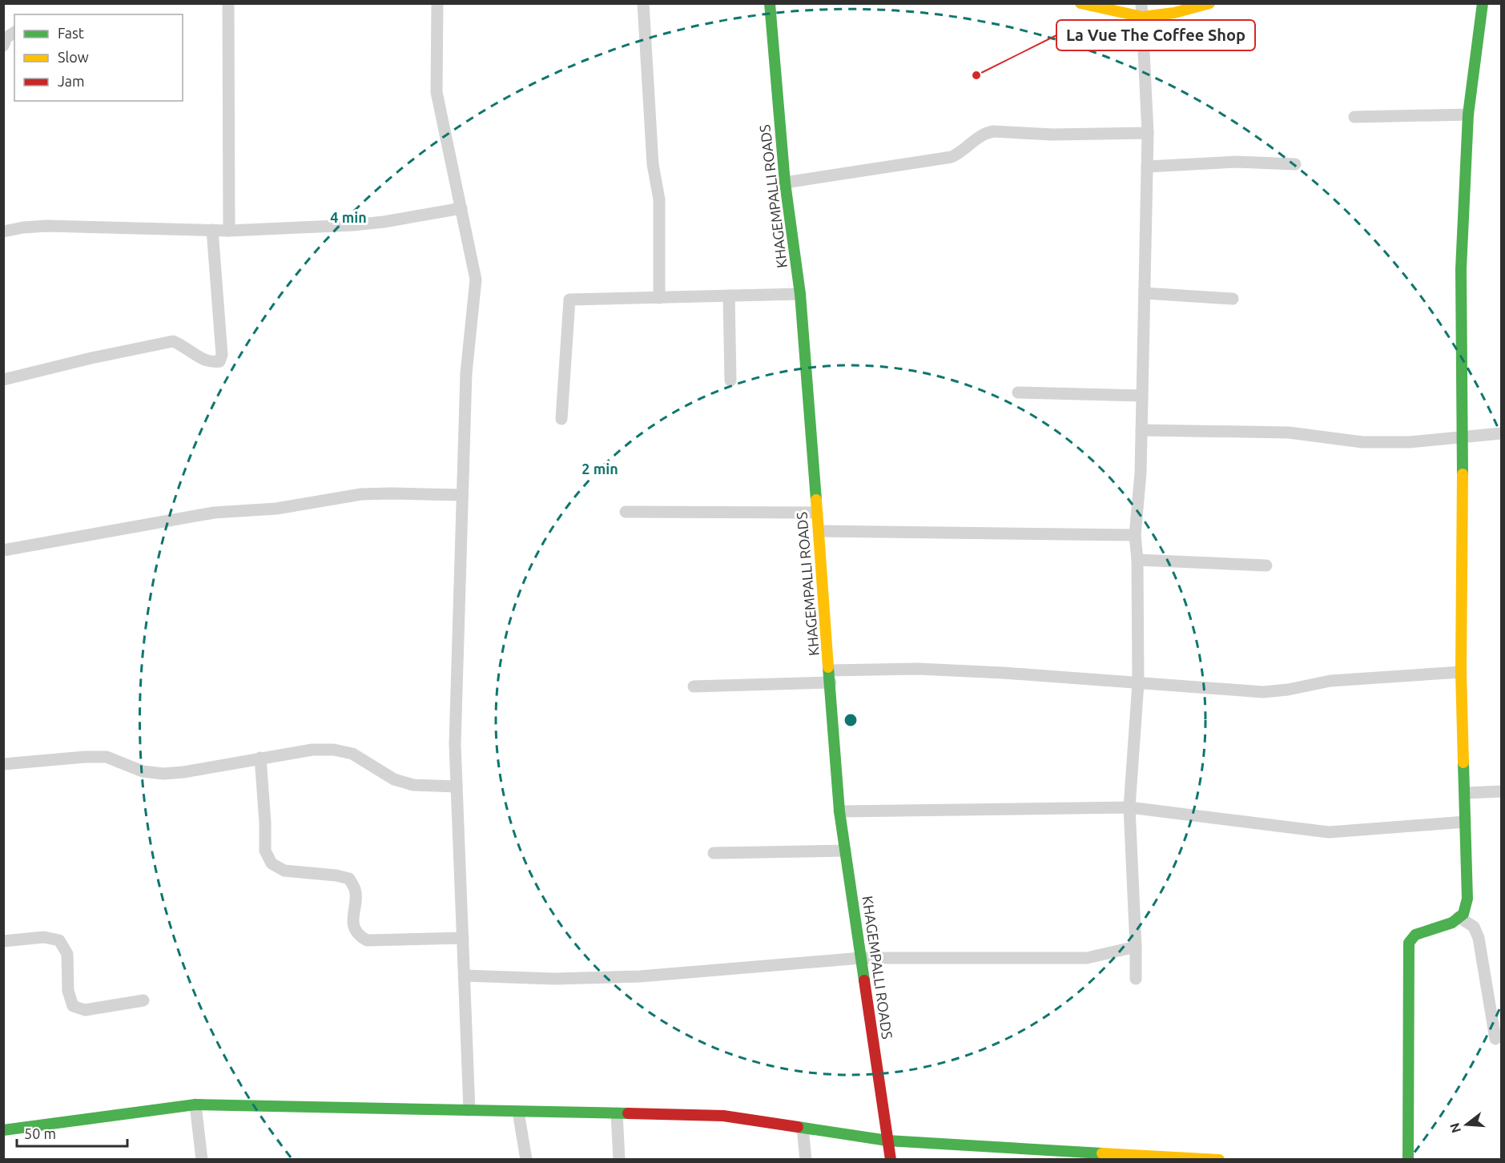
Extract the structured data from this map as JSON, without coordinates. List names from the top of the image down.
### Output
{
  "streets": {
    "main road": ["KHAGEMPALLI ROADS"]
  },
  "places": ["La Vue The Coffee Shop"],
  "legend": ["Fast", "Slow", "Jam"],
  "scale_bar": "50 m",
  "north": "left",
  "rings": ["4 min", "2 min"]
}
